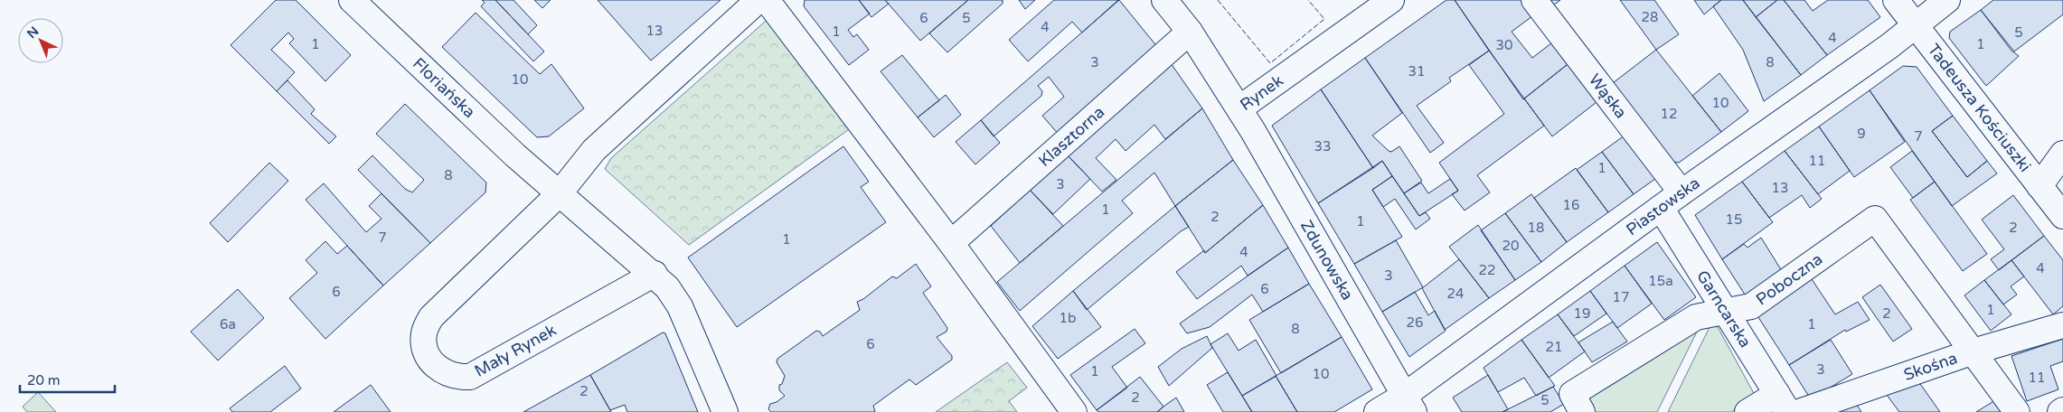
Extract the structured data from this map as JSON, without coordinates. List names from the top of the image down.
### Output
{
  "streets": {
    "street": [
      "Floriańska",
      "Rynek",
      "Wąska",
      "Tadeusza Kościuszki",
      "Klasztorna",
      "Piastowska",
      "Zdunowska",
      "Poboczna",
      "Garncarska",
      "Mały Rynek",
      "Skośna"
    ]
  },
  "crossings": [
    ["Floriańska", "Mały Rynek"],
    ["Rynek", "Klasztorna"],
    ["Rynek", "Zdunowska"],
    ["Wąska", "Piastowska"],
    ["Tadeusza Kościuszki", "Piastowska"],
    ["Piastowska", "Zdunowska"],
    ["Piastowska", "Garncarska"],
    ["Poboczna", "Garncarska"],
    ["Poboczna", "Skośna"]
  ],
  "house_numbers": [
    "28",
    "6",
    "5",
    "4",
    "13",
    "1",
    "5",
    "4",
    "1",
    "1",
    "30",
    "3",
    "8",
    "31",
    "10",
    "10",
    "12",
    "9",
    "7",
    "33",
    "11",
    "1",
    "8",
    "3",
    "13",
    "16",
    "1",
    "2",
    "15",
    "1",
    "18",
    "2",
    "7",
    "1",
    "20",
    "4",
    "4",
    "22",
    "3",
    "15a",
    "6",
    "6",
    "24",
    "17",
    "1",
    "19",
    "2",
    "1b",
    "26",
    "6a",
    "1",
    "8",
    "6",
    "21",
    "3",
    "1",
    "10",
    "11",
    "2",
    "2",
    "5"
  ],
  "scale_bar": "20 m",
  "north": "top left"
}
